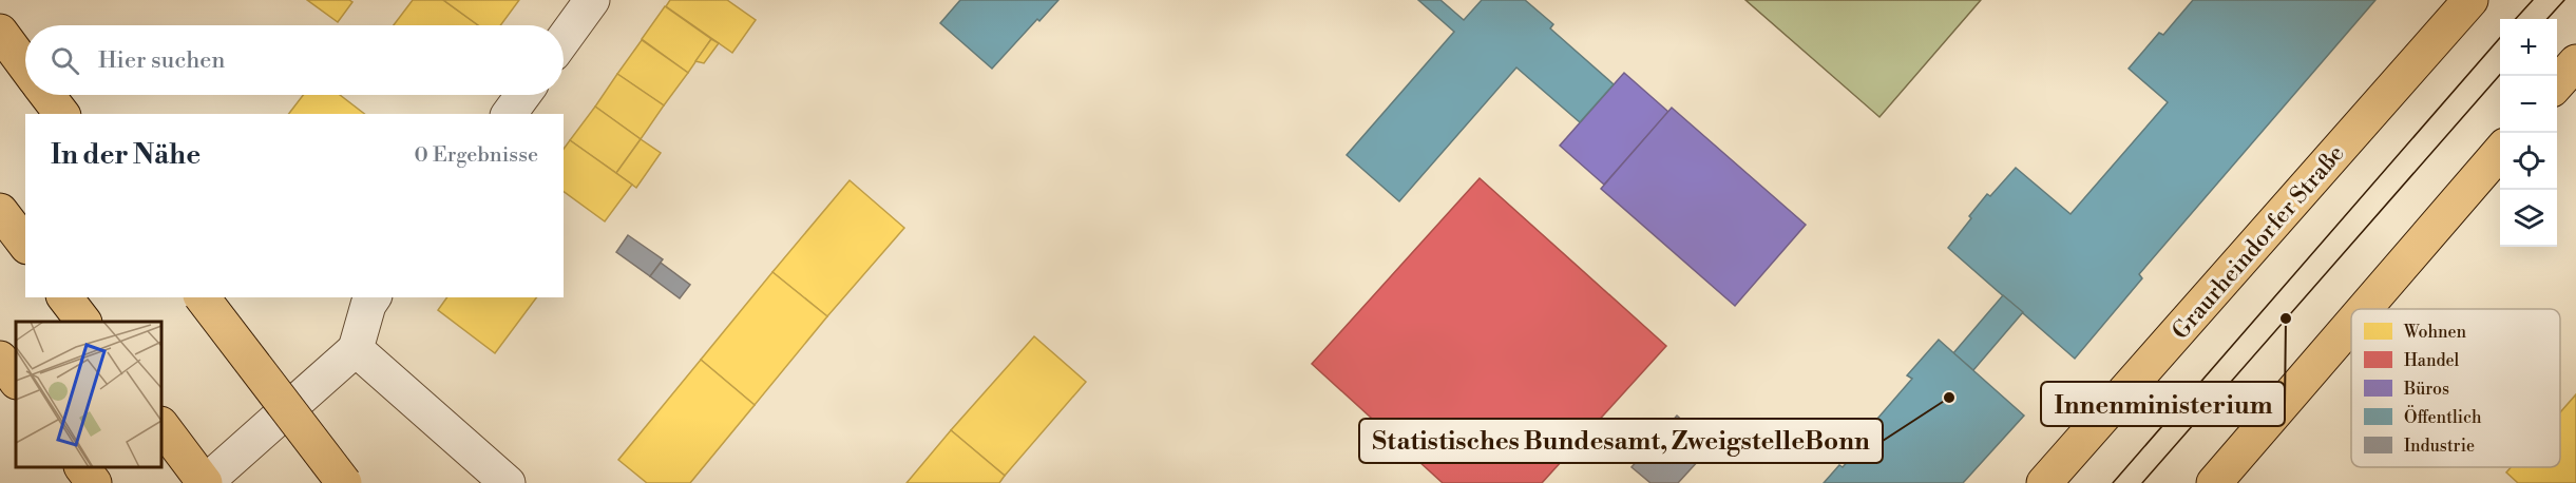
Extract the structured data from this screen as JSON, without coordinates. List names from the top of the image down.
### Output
{
  "streets": {
    "main road": ["Graurheindorfer Straße"]
  },
  "places": ["Innenministerium", "Statistisches Bundesamt, ZweigstelleBonn"],
  "legend": [
    "Wohnen",
    "Handel",
    "Büros",
    "Öffentlich",
    "Industrie"
  ],
  "page": {
    "map_buttons": ["+", "−"],
    "search": "Hier suchen",
    "heading": ["In der Nähe", "0 Ergebnisse"]
  }
}
